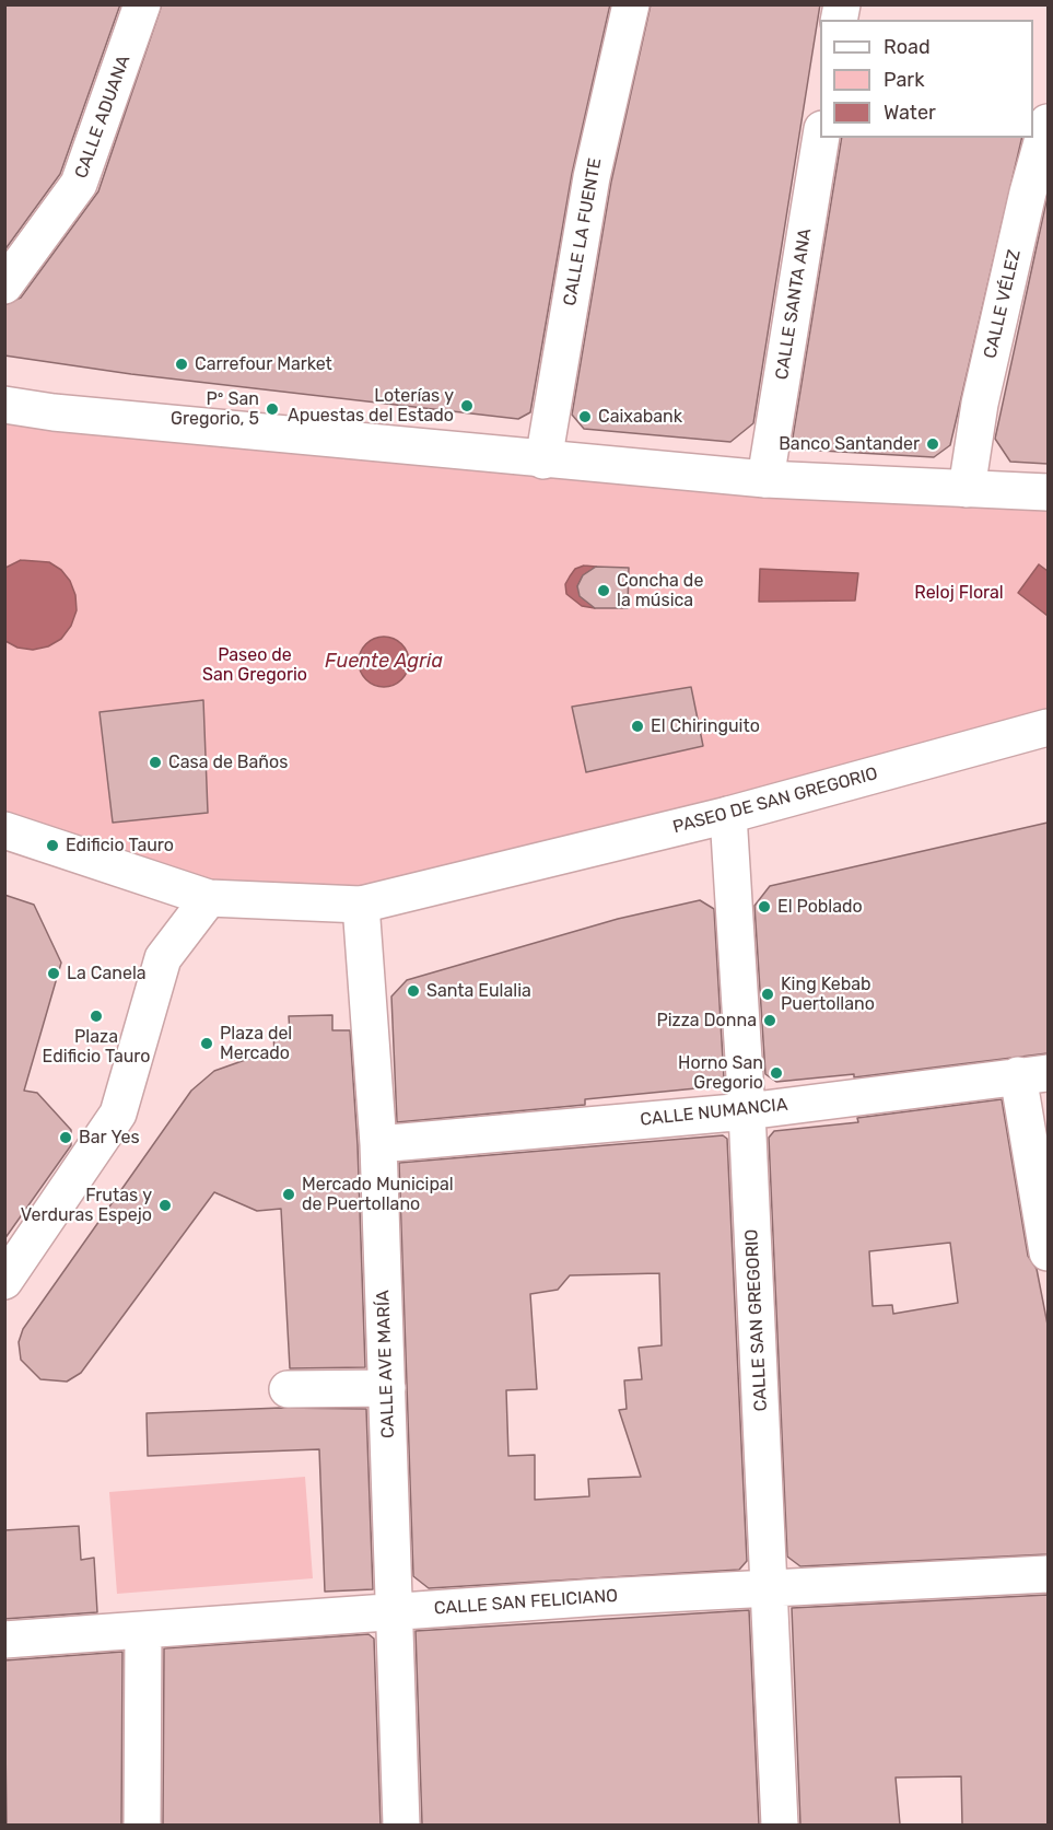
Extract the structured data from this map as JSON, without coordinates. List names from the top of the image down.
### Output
{
  "streets": {
    "street": [
      "CALLE ADUANA",
      "CALLE LA FUENTE",
      "CALLE SANTA ANA",
      "CALLE VÉLEZ",
      "PASEO DE SAN GREGORIO",
      "CALLE NUMANCIA",
      "CALLE SAN GREGORIO",
      "CALLE AVE MARÍA",
      "CALLE SAN FELICIANO"
    ]
  },
  "crossings": [
    ["PASEO DE SAN GREGORIO", "CALLE SAN GREGORIO"],
    ["PASEO DE SAN GREGORIO", "CALLE AVE MARÍA"],
    ["CALLE NUMANCIA", "CALLE SAN GREGORIO"],
    ["CALLE NUMANCIA", "CALLE AVE MARÍA"],
    ["CALLE SAN GREGORIO", "CALLE SAN FELICIANO"],
    ["CALLE AVE MARÍA", "CALLE SAN FELICIANO"]
  ],
  "water": ["Fuente Agria"],
  "parks": ["Reloj Floral", "Paseo de San Gregorio"],
  "places": [
    "Carrefour Market",
    "Loterías y Apuestas del Estado",
    "Pº San Gregorio, 5",
    "Caixabank",
    "Banco Santander",
    "Concha de la música",
    "El Chiringuito",
    "Casa de Baños",
    "Edificio Tauro",
    "El Poblado",
    "La Canela",
    "Santa Eulalia",
    "King Kebab Puertollano",
    "Plaza Edificio Tauro",
    "Pizza Donna",
    "Plaza del Mercado",
    "Horno San Gregorio",
    "Bar Yes",
    "Mercado Municipal de Puertollano",
    "Frutas y Verduras Espejo"
  ],
  "legend": ["Road", "Park", "Water"]
}
